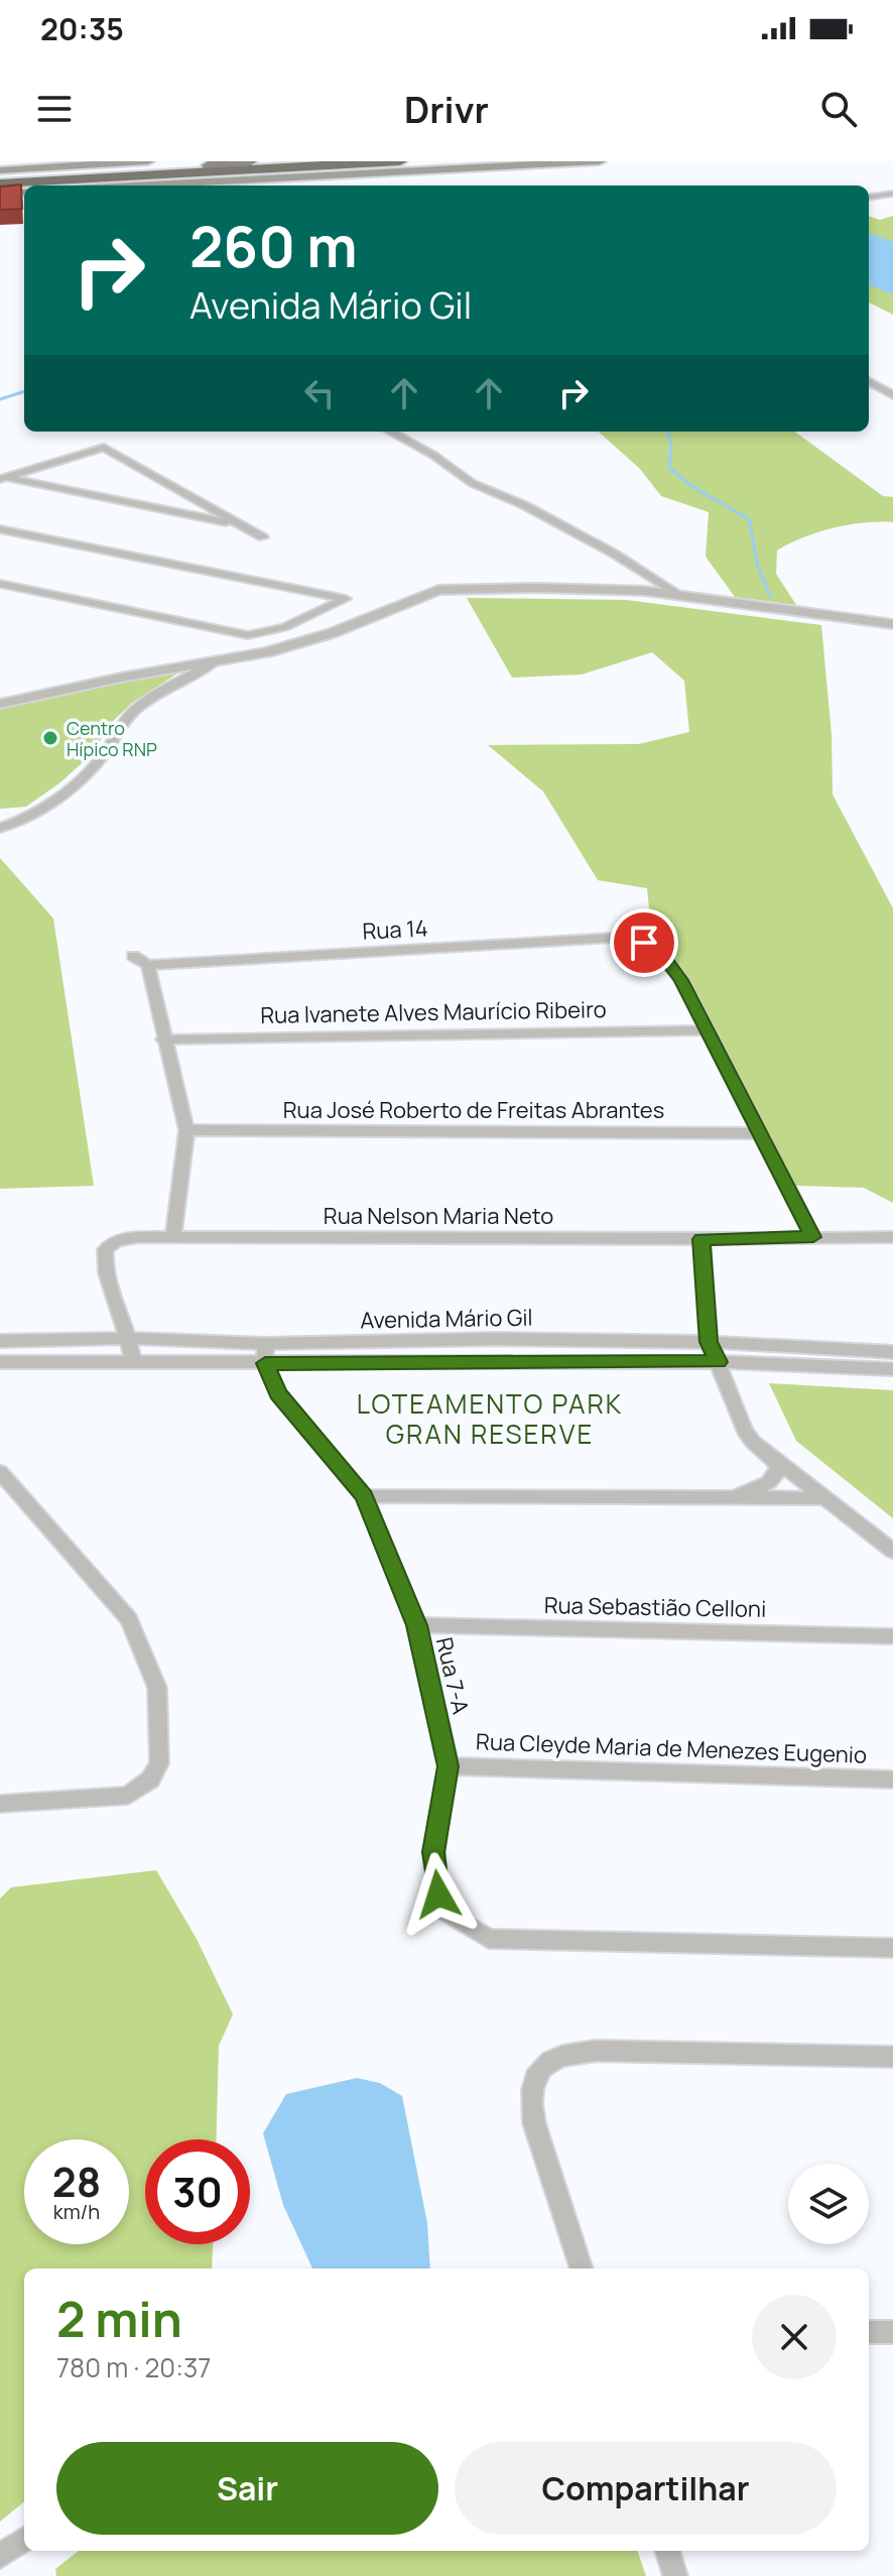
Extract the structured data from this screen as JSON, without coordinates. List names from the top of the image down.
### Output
{
  "streets": {
    "street": [
      "Rua 14",
      "Rua lvanete Alves Maurício Ribeiro",
      "Rua José Roberto de Freitas Abrantes",
      "Rua Nelson Maria Neto",
      "Avenida Mário Gil",
      "Rua Sebastião Celloni",
      "Rua 7-A",
      "Rua Cleyde Maria de Menezes Eugenio"
    ]
  },
  "crossings": [
    ["Rua 14", "Rua lvanete Alves Maurício Ribeiro"],
    ["Rua Nelson Maria Neto", "Avenida Mário Gil"],
    ["Avenida Mário Gil", "Rua 7-A"],
    ["Rua Sebastião Celloni", "Rua 7-A"],
    ["Rua 7-A", "Rua Cleyde Maria de Menezes Eugenio"]
  ],
  "districts": ["LOTEAMENTO PARK GRAN RESERVE"],
  "places": ["Centro Hípico RNP"],
  "page": {
    "status": "20:35",
    "header": "Drivr",
    "turn": ["260 m", "Avenida Mário Gil"],
    "speed": "28 km/h",
    "limit": "30",
    "heading": ["2 min", "780 m · 20:37"],
    "buttons": ["Sair", "Compartilhar"]
  }
}
